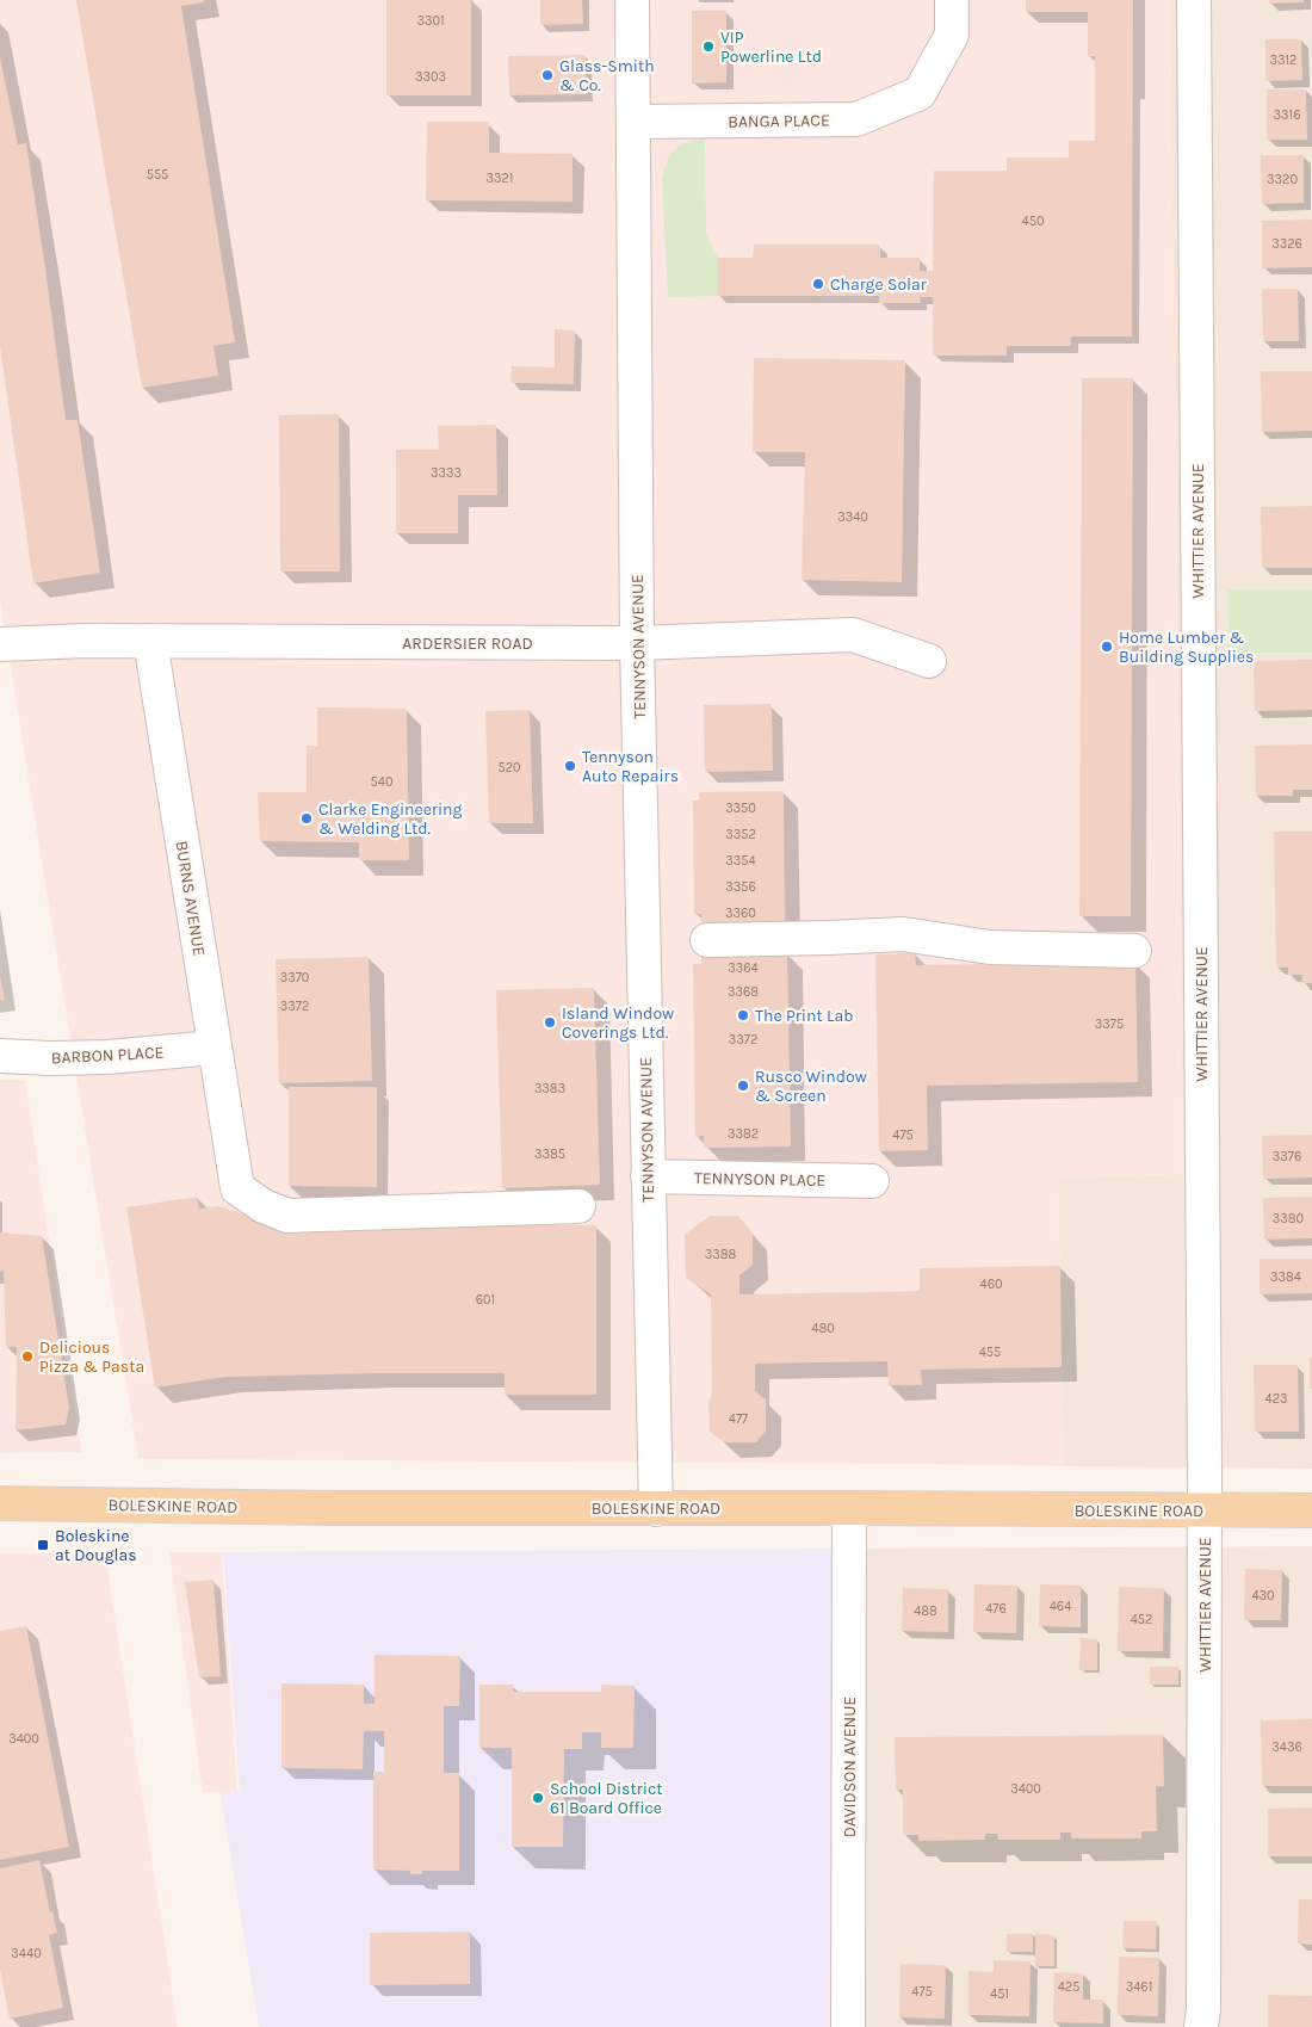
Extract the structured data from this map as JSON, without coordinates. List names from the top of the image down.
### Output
{
  "streets": {
    "main road": ["BOLESKINE ROAD"],
    "street": [
      "BANGA PLACE",
      "WHITTIER AVENUE",
      "ARDERSIER ROAD",
      "TENNYSON AVENUE",
      "BURNS AVENUE",
      "BARBON PLACE",
      "TENNYSON PLACE",
      "DAVIDSON AVENUE"
    ]
  },
  "crossings": [
    ["BANGA PLACE", "TENNYSON AVENUE"],
    ["WHITTIER AVENUE", "BOLESKINE ROAD"],
    ["ARDERSIER ROAD", "TENNYSON AVENUE"],
    ["ARDERSIER ROAD", "BURNS AVENUE"],
    ["TENNYSON AVENUE", "TENNYSON PLACE"],
    ["TENNYSON AVENUE", "BOLESKINE ROAD"],
    ["BURNS AVENUE", "BARBON PLACE"],
    ["BOLESKINE ROAD", "DAVIDSON AVENUE"]
  ],
  "places": {
    "other": [
      "VIP Powerline Ltd",
      "Glass-Smith & Co.",
      "Charge Solar",
      "Home Lumber & Building Supplies",
      "Tennyson Auto Repairs",
      "Clarke Engineering & Welding Ltd.",
      "The Print Lab",
      "Island Window Coverings Ltd.",
      "Rusco Window & Screen",
      "Delicious Pizza & Pasta",
      "School District 61 Board Office"
    ],
    "transit": ["Boleskine at Douglas"]
  },
  "house_numbers": [
    "3301",
    "3312",
    "3303",
    "3316",
    "555",
    "3321",
    "3320",
    "450",
    "3326",
    "3333",
    "3340",
    "520",
    "540",
    "3350",
    "3352",
    "3354",
    "3356",
    "3360",
    "3364",
    "3370",
    "3368",
    "3372",
    "3375",
    "3372",
    "3383",
    "3382",
    "475",
    "3385",
    "3376",
    "3380",
    "3388",
    "3384",
    "460",
    "601",
    "480",
    "455",
    "423",
    "477",
    "430",
    "464",
    "476",
    "488",
    "452",
    "3400",
    "3436",
    "3400",
    "3440",
    "425",
    "3461",
    "475",
    "451"
  ]
}
